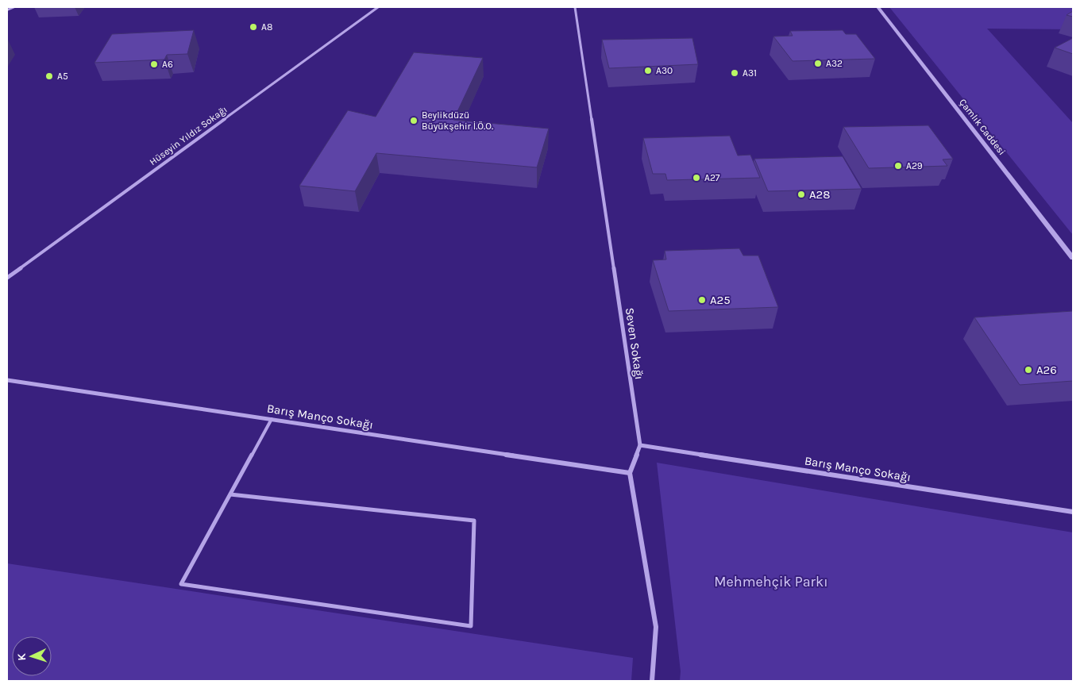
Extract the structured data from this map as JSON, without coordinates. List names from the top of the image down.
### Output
{
  "streets": {
    "street": [
      "Çamlık Caddesi",
      "Hüseyin Yıldız Sokağı",
      "Seven Sokağı",
      "Barış Manço Sokağı"
    ]
  },
  "crossings": [
    ["Seven Sokağı", "Barış Manço Sokağı"]
  ],
  "parks": ["Mehmehçik Parkı"],
  "places": [
    "A8",
    "A32",
    "A6",
    "A30",
    "A31",
    "A5",
    "Beylikdüzü Büyükşehir İ.Ö.O.",
    "A29",
    "A27",
    "A28",
    "A25",
    "A26"
  ],
  "north": "left"
}
